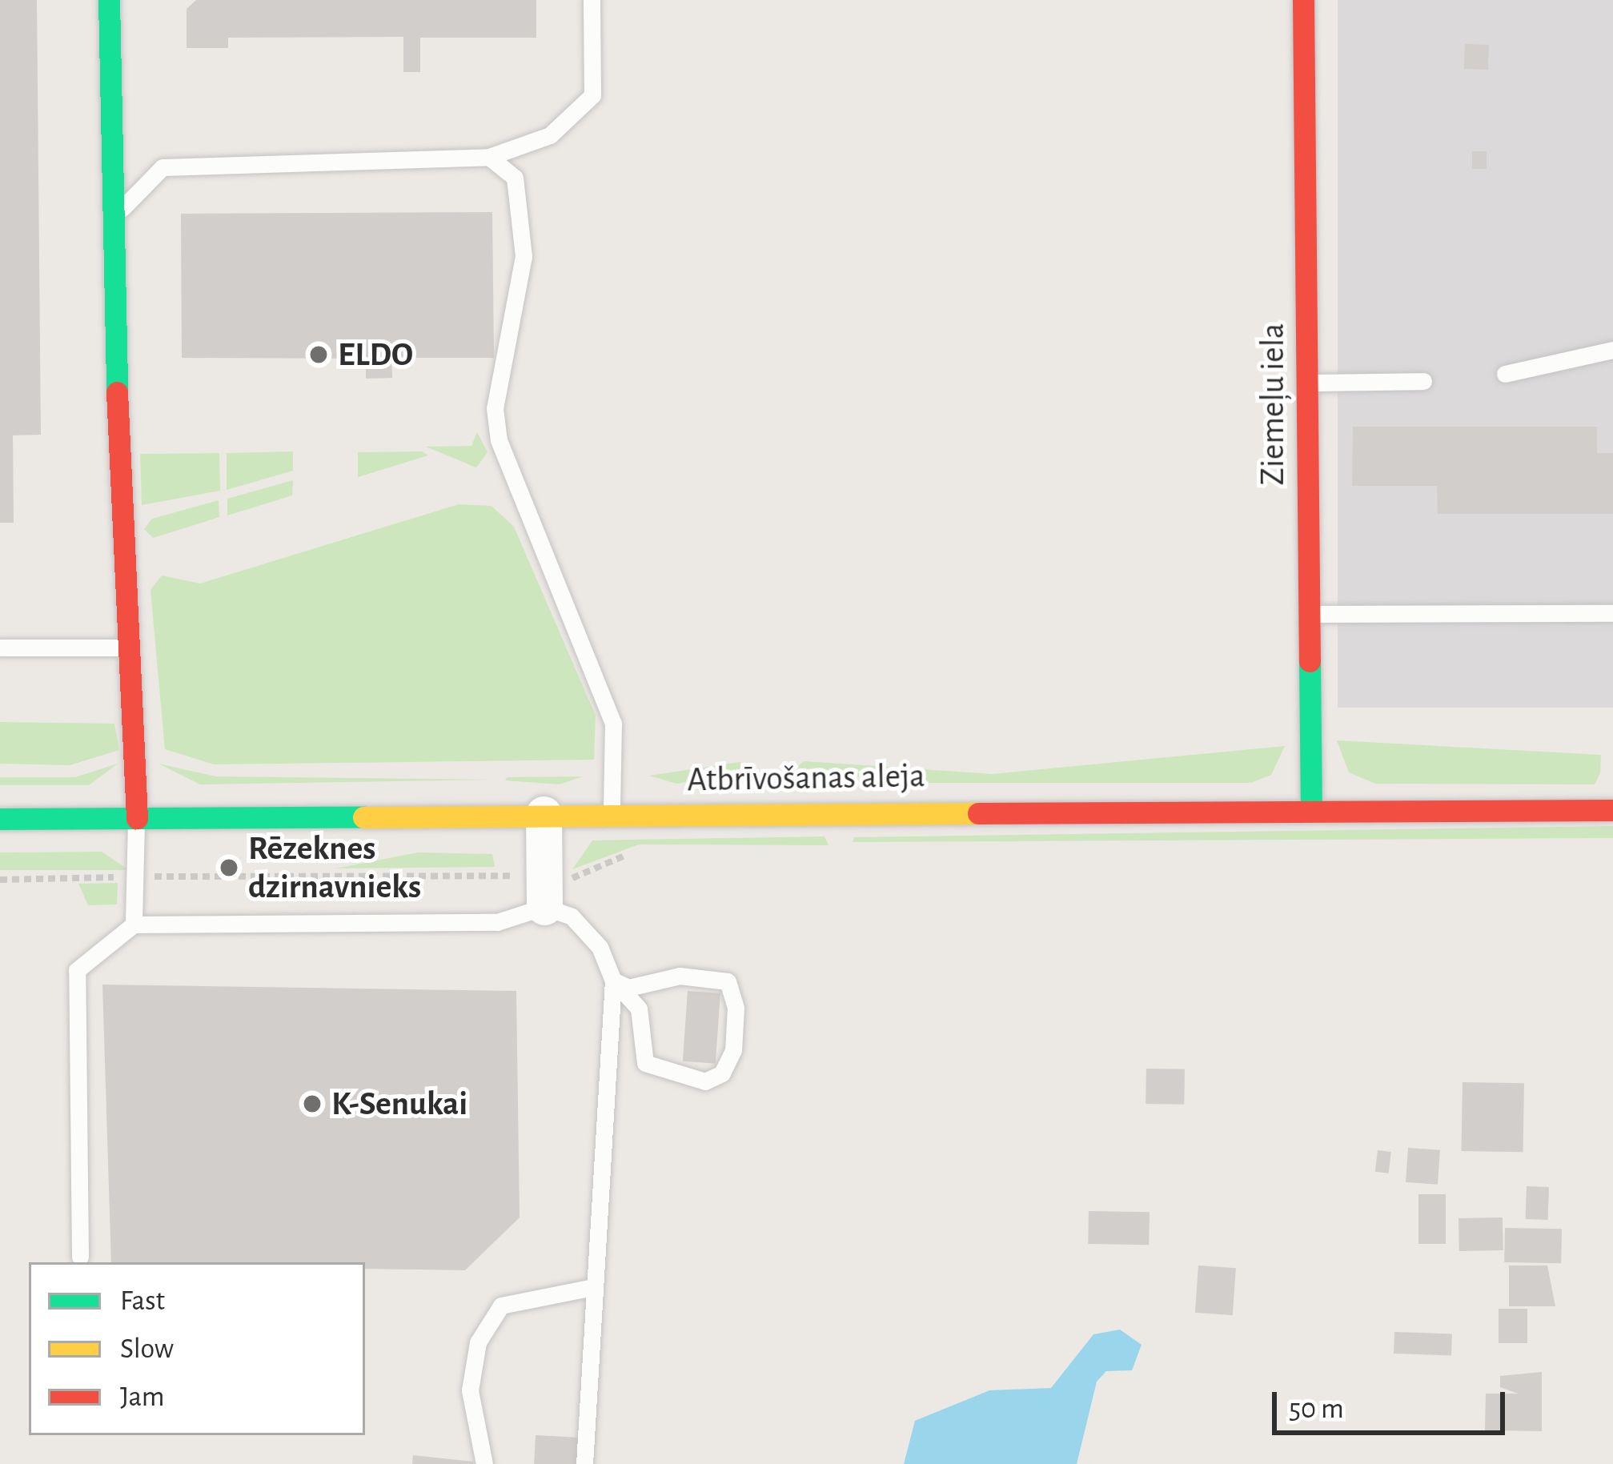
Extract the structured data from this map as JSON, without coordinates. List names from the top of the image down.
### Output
{
  "streets": {
    "street": ["Ziemeļu iela", "Atbrīvošanas aleja"]
  },
  "crossings": [
    ["Ziemeļu iela", "Atbrīvošanas aleja"]
  ],
  "places": ["ELDO", "Rēzeknes dzirnavnieks", "K-Senukai"],
  "legend": ["Fast", "Slow", "Jam"],
  "scale_bar": "50 m"
}
